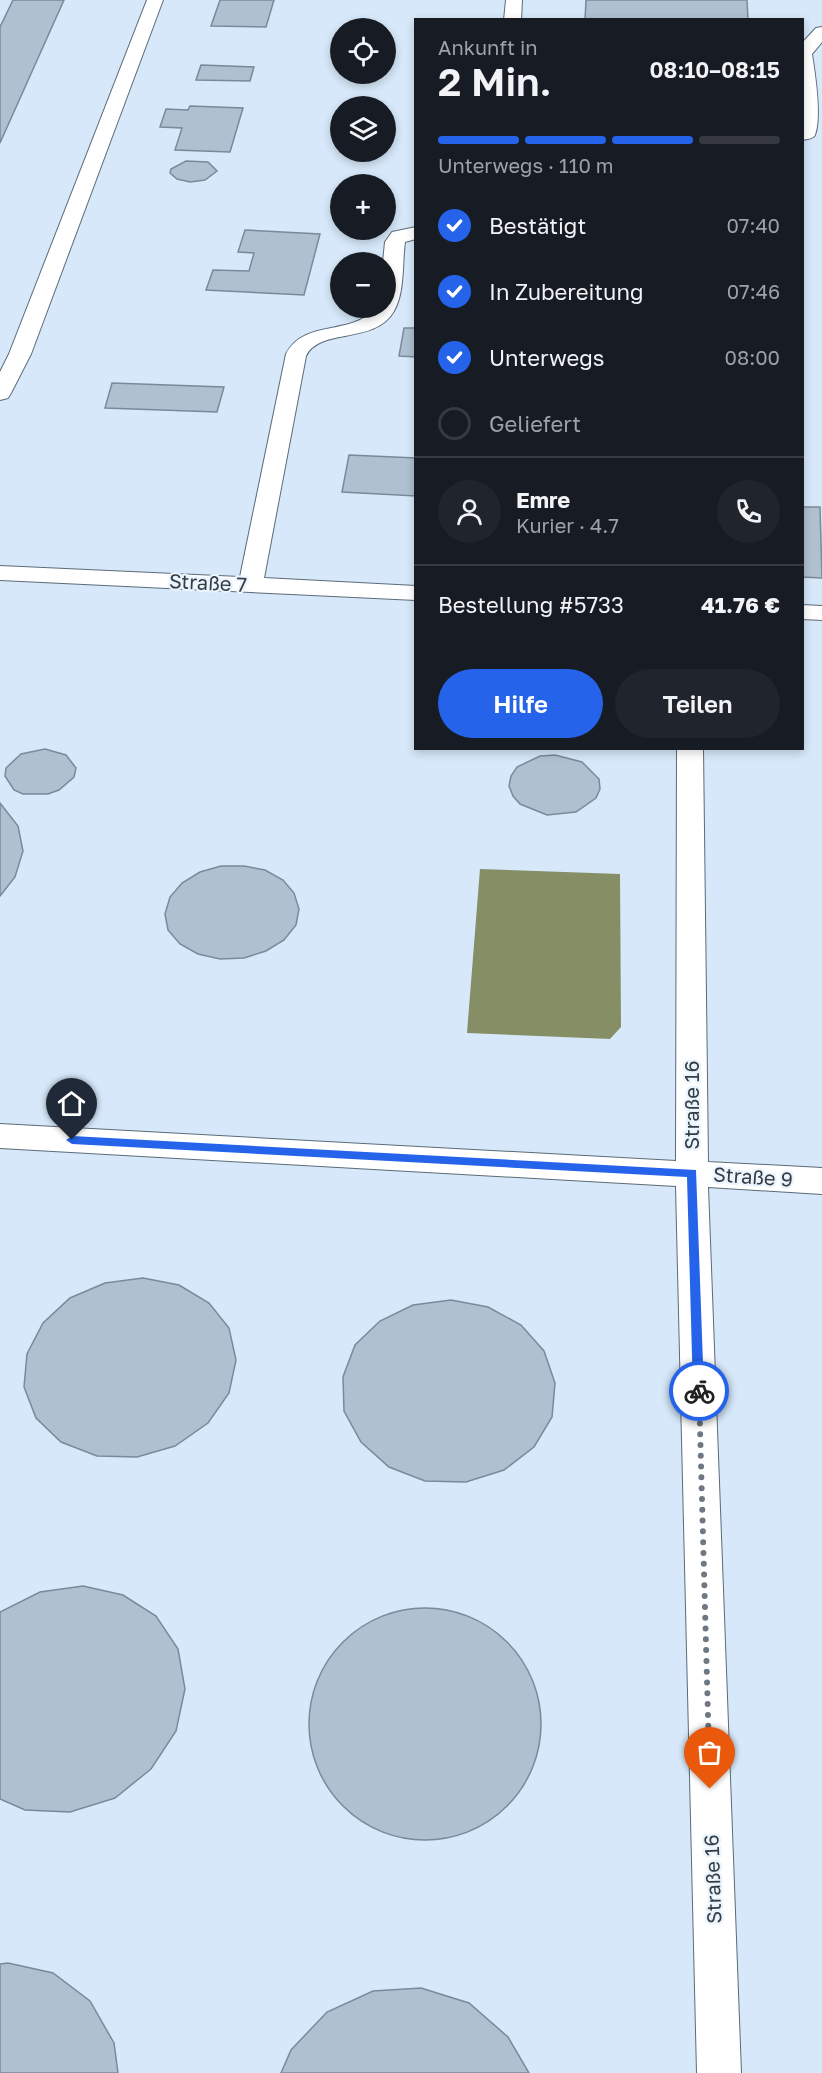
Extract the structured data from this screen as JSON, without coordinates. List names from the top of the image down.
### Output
{
  "streets": {
    "lane": ["Straße 7", "Straße 16", "Straße 9"]
  },
  "crossings": [
    ["Straße 16", "Straße 9"]
  ],
  "page": {
    "map_buttons": ["+", "−"],
    "heading": ["2 Min.", "Ankunft in", "08:10–08:15"],
    "panel": [
      "Emre",
      "Kurier · 4.7",
      "Bestellung #5733",
      "41.76 €"
    ],
    "bar": "Unterwegs · 110 m",
    "list": [
      ["Bestätigt", "07:40"],
      ["In Zubereitung", "07:46"],
      ["Unterwegs", "08:00"],
      "Geliefert"
    ],
    "buttons": ["Hilfe", "Teilen"]
  }
}
